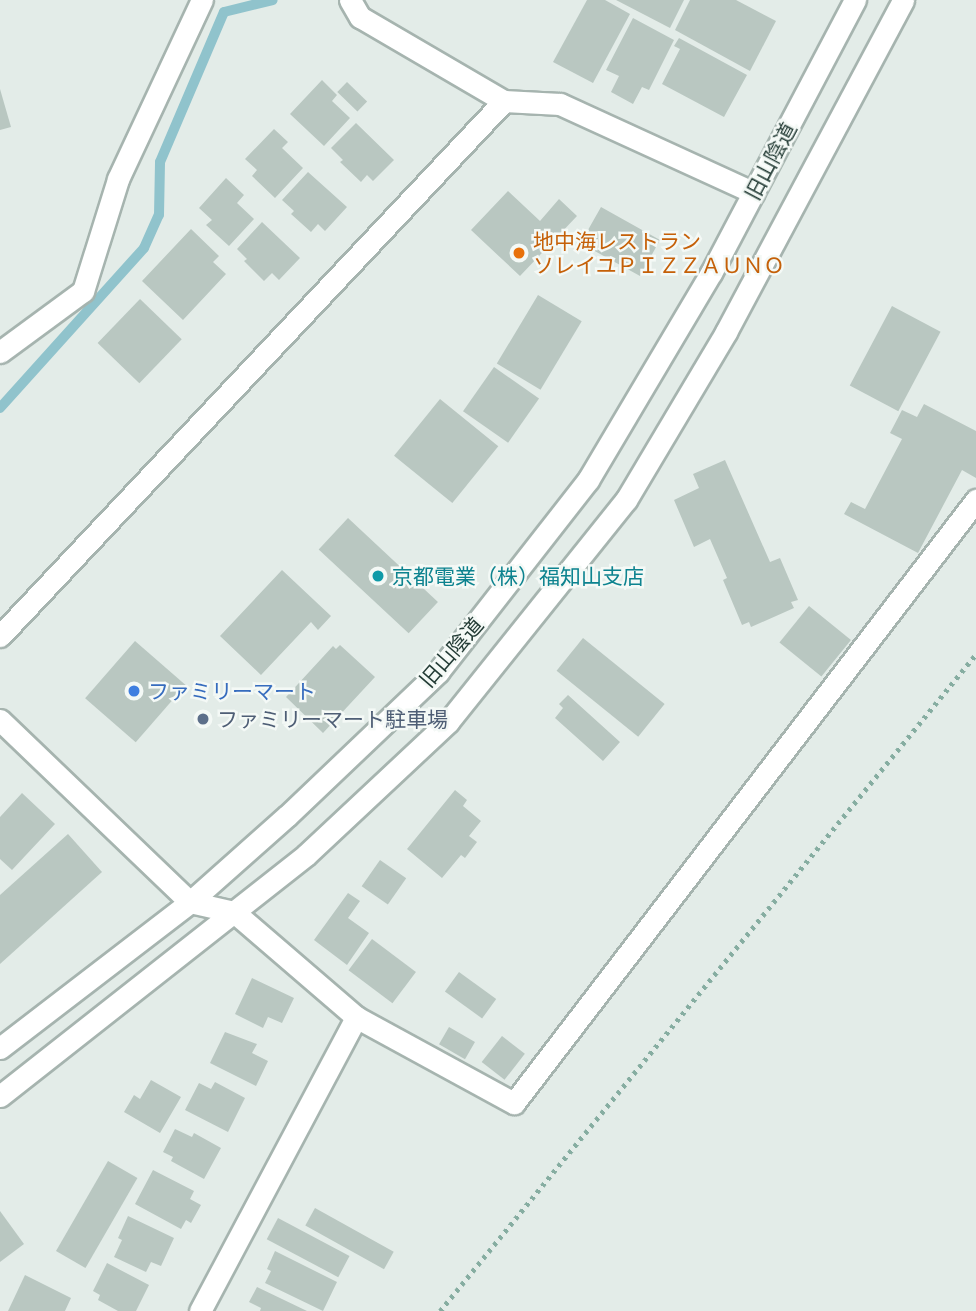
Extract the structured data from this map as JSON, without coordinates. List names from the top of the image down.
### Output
{
  "streets": {
    "street": ["旧山陰道"]
  },
  "places": [
    "地中海レストラン ソレイユＰＩＺＺＡＵＮＯ",
    "京都電業（株）福知山支店",
    "ファミリーマート",
    "ファミリーマート駐車場"
  ]
}
